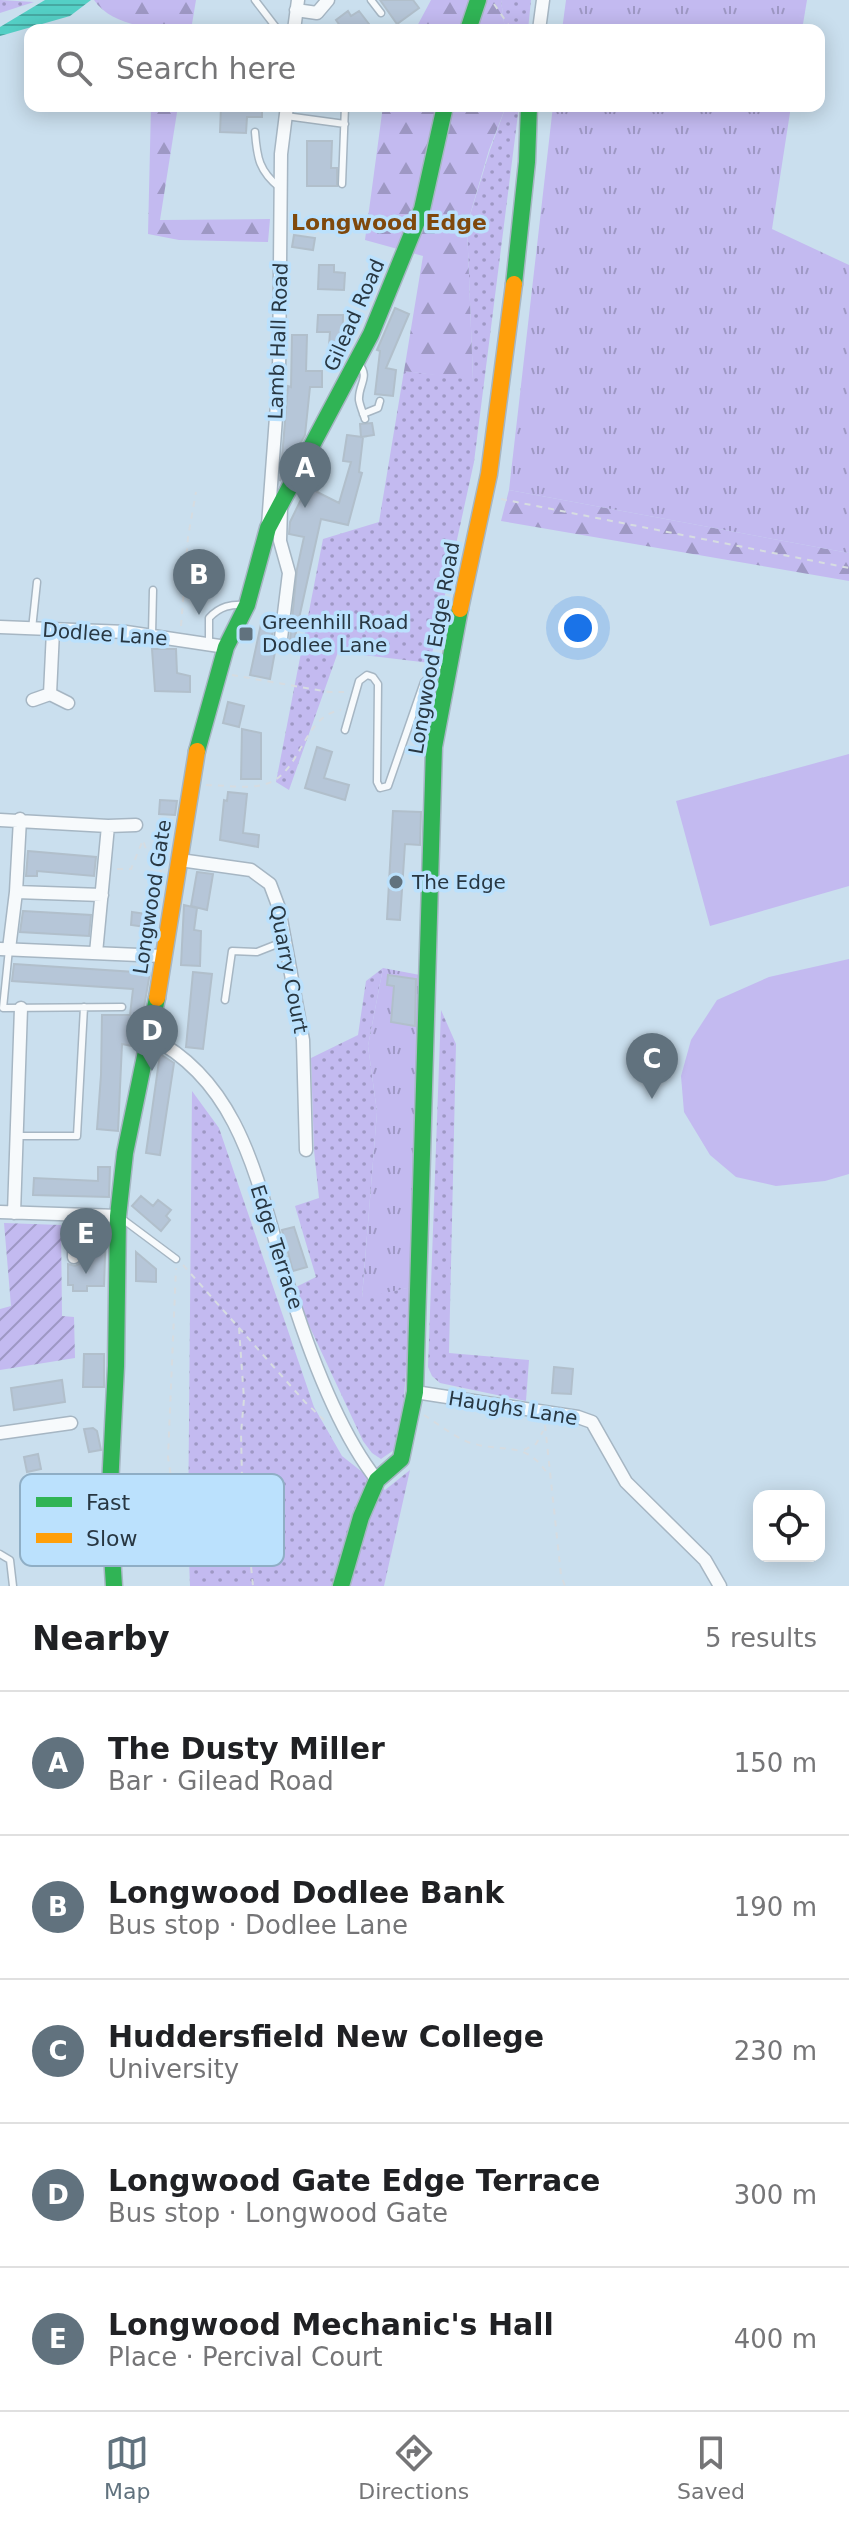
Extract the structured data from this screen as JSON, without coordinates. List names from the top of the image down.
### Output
{
  "streets": {
    "street": [
      "Gilead Road",
      "Lamb Hall Road",
      "Dodlee Lane",
      "Longwood Edge Road",
      "Longwood Gate",
      "Quarry Court",
      "Edge Terrace",
      "Haughs Lane"
    ]
  },
  "crossings": [
    ["Gilead Road", "Lamb Hall Road"],
    ["Gilead Road", "Longwood Gate"],
    ["Dodlee Lane", "Longwood Gate"],
    ["Longwood Edge Road", "Edge Terrace"],
    ["Longwood Edge Road", "Haughs Lane"],
    ["Longwood Gate", "Quarry Court"],
    ["Longwood Gate", "Edge Terrace"]
  ],
  "districts": ["Longwood Edge"],
  "places": {
    "transit": ["Greenhill Road Dodlee Lane"],
    "other": ["The Edge"]
  },
  "legend": ["Fast", "Slow"],
  "page": {
    "search": "Search here",
    "pins": [
      "A",
      "B",
      "D",
      "C",
      "E"
    ],
    "heading": ["Nearby", "5 results"],
    "list": [
      {
        "mark": "A",
        "name": "The Dusty Miller",
        "note": "Bar · Gilead Road",
        "value": "150 m"
      },
      {
        "mark": "B",
        "name": "Longwood Dodlee Bank",
        "note": "Bus stop · Dodlee Lane",
        "value": "190 m"
      },
      {
        "mark": "C",
        "name": "Huddersfield New College",
        "note": "University",
        "value": "230 m"
      },
      {
        "mark": "D",
        "name": "Longwood Gate Edge Terrace",
        "note": "Bus stop · Longwood Gate",
        "value": "300 m"
      },
      {
        "mark": "E",
        "name": "Longwood Mechanic's Hall",
        "note": "Place · Percival Court",
        "value": "400 m"
      }
    ],
    "nav": ["Map", "Directions", "Saved"]
  }
}
